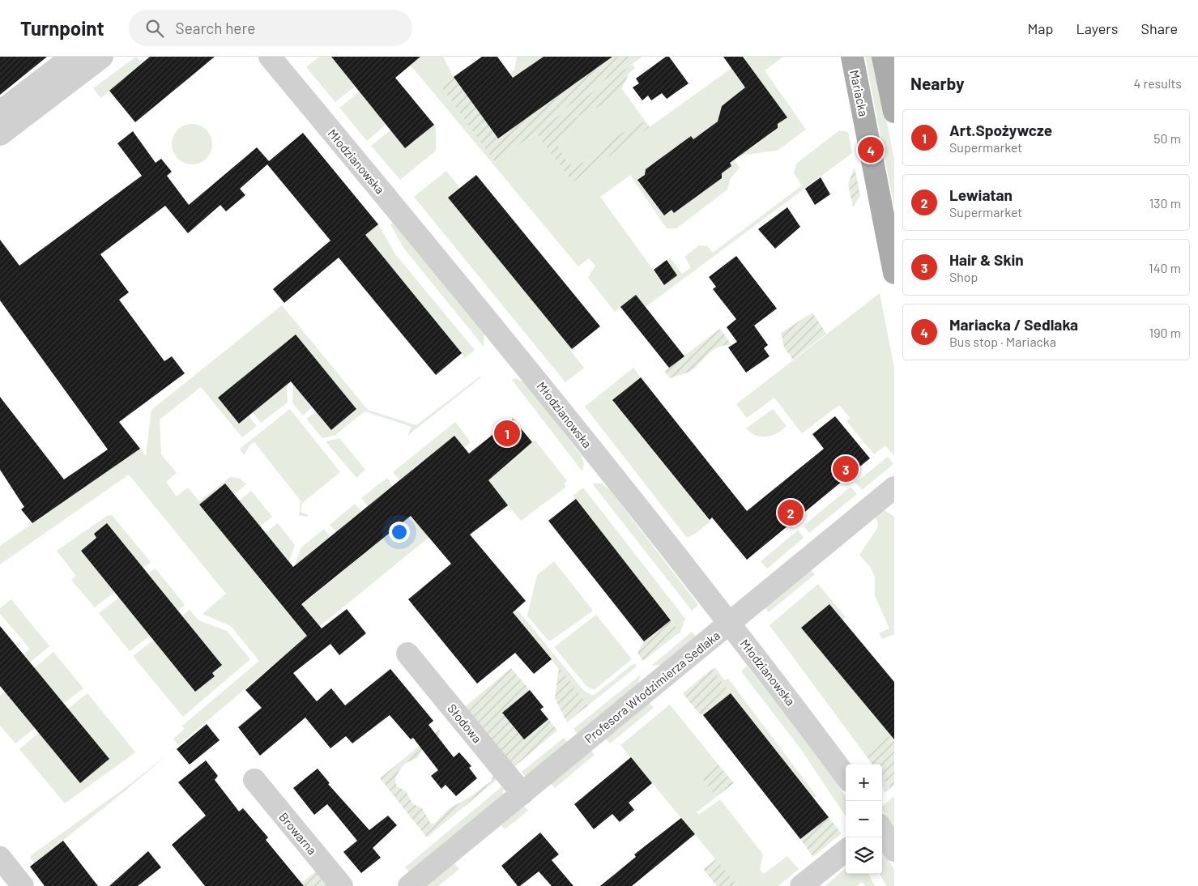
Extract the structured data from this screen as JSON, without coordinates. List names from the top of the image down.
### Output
{
  "streets": {
    "main road": ["Mariacka"],
    "street": [
      "Młodzianowska",
      "Profesora Włodzimierza Sedlaka",
      "Słodowa",
      "Browarna"
    ]
  },
  "crossings": [
    ["Młodzianowska", "Profesora Włodzimierza Sedlaka"],
    ["Profesora Włodzimierza Sedlaka", "Słodowa"]
  ],
  "page": {
    "header": "Turnpoint",
    "search": "Search here",
    "nav": ["Map", "Layers", "Share"],
    "heading": ["Nearby", "4 results"],
    "list": [
      {
        "mark": "1",
        "name": "Art.Spożywcze",
        "note": "Supermarket",
        "value": "50 m"
      },
      {
        "mark": "2",
        "name": "Lewiatan",
        "note": "Supermarket",
        "value": "130 m"
      },
      {
        "mark": "3",
        "name": "Hair & Skin",
        "note": "Shop",
        "value": "140 m"
      },
      {
        "mark": "4",
        "name": "Mariacka / Sedlaka",
        "note": "Bus stop · Mariacka",
        "value": "190 m"
      }
    ],
    "pins": [
      "4",
      "1",
      "3",
      "2"
    ],
    "map_buttons": ["+", "−"]
  }
}
